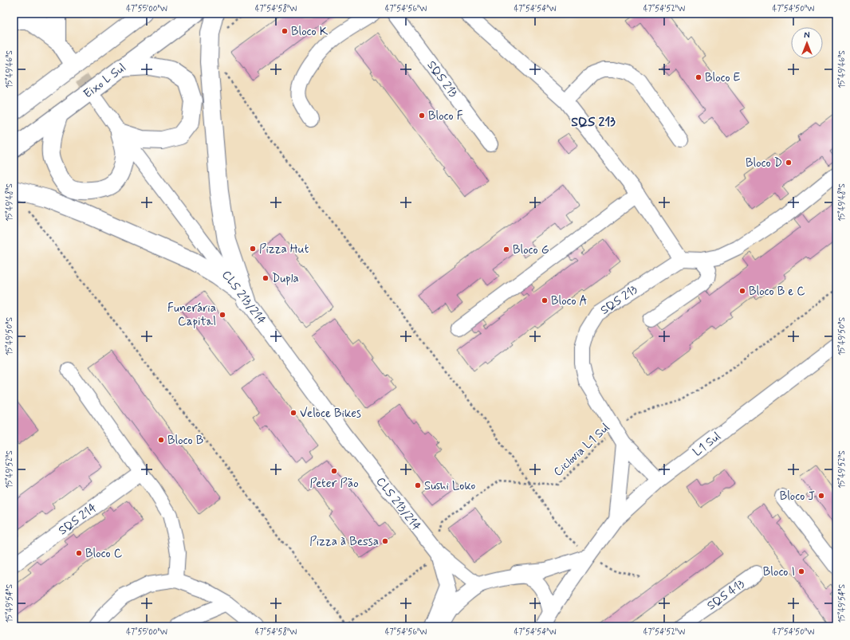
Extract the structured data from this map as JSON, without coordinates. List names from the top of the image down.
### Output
{
  "streets": {
    "main road": ["Eixo L Sul"],
    "street": [
      "SQS 213",
      "CLS 213/214",
      "L1 Sul",
      "SQS 214",
      "SQS 413"
    ],
    "path": ["Ciclovia L1 Sul"]
  },
  "crossings": [
    ["SQS 213", "L1 Sul"],
    ["SQS 213", "Ciclovia L1 Sul"],
    ["CLS 213/214", "Ciclovia L1 Sul"]
  ],
  "districts": ["SQS 213"],
  "places": [
    "Bloco K",
    "Bloco E",
    "Bloco F",
    "Bloco D",
    "Pizza Hut",
    "Bloco G",
    "Dupla",
    "Bloco B e C",
    "Bloco A",
    "Funerária Capital",
    "Veloce Bikes",
    "Bloco B",
    "Peter Pão",
    "Sushi Loko",
    "Bloco J",
    "Pizza à Bessa",
    "Bloco C",
    "Bloco I"
  ],
  "north": "top",
  "coordinates": [
    "47°55'00\"W",
    "47°54'58\"W",
    "47°54'56\"W",
    "47°54'54\"W",
    "47°54'52\"W",
    "47°54'50\"W",
    "15°49'46\"S",
    "15°49'48\"S",
    "15°49'50\"S",
    "15°49'52\"S",
    "15°49'54\"S"
  ]
}
